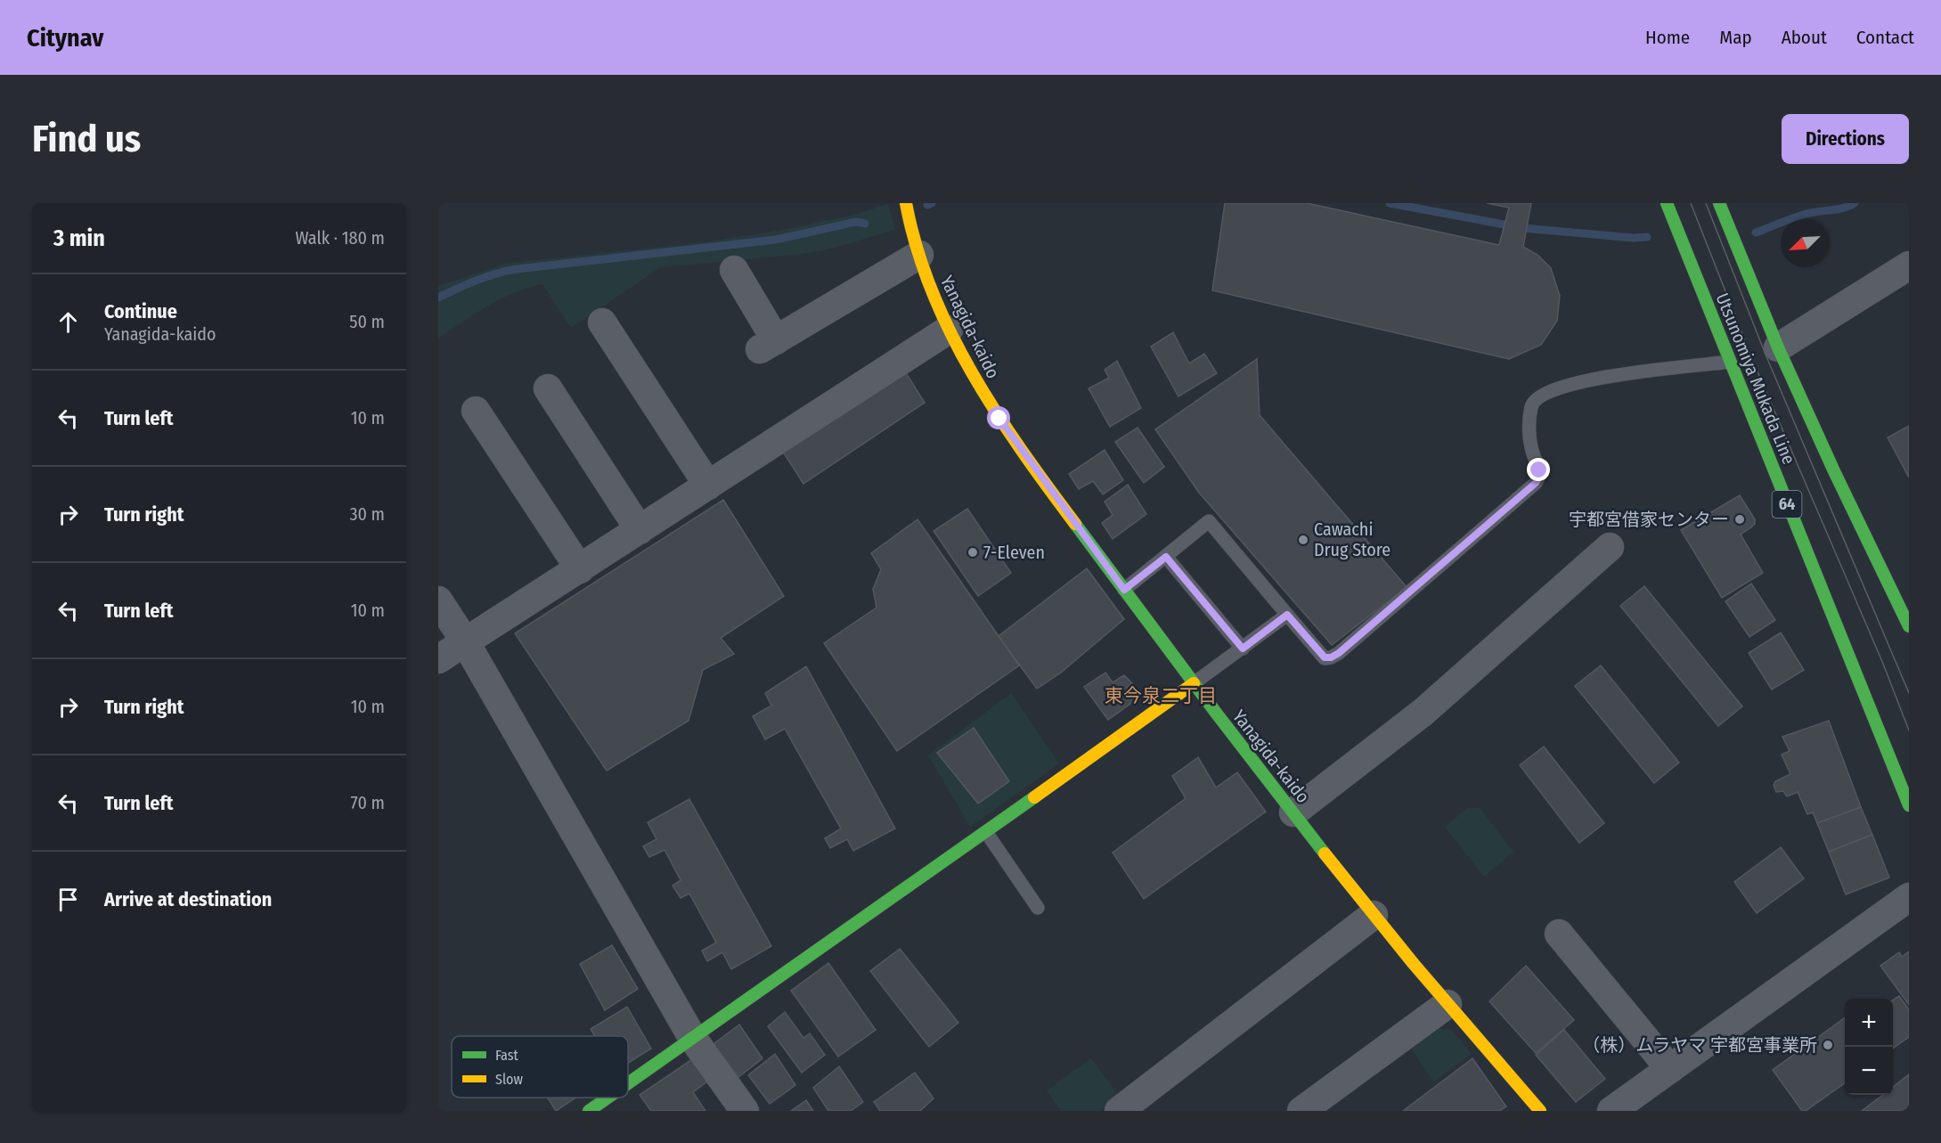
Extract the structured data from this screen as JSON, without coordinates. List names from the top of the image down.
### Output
{
  "streets": {
    "street": ["Yanagida-kaido", "Utsunomiya Mukada Line", "64"]
  },
  "districts": ["東今泉二丁目"],
  "places": [
    "宇都宮借家センター",
    "Cawachi Drug Store",
    "7-Eleven",
    "（株）ムラヤマ 宇都宮事業所"
  ],
  "legend": ["Fast", "Slow"],
  "north": "bottom left",
  "page": {
    "header": "Citynav",
    "nav": [
      "Home",
      "Map",
      "About",
      "Contact"
    ],
    "buttons": "Directions",
    "title": "Find us",
    "heading": ["3 min", "Walk · 180 m"],
    "list": [
      ["Continue", "Yanagida-kaido", "50 m"],
      ["Turn left", "10 m"],
      ["Turn right", "30 m"],
      ["Turn left", "10 m"],
      ["Turn right", "10 m"],
      ["Turn left", "70 m"],
      "Arrive at destination"
    ],
    "map_buttons": ["+", "−"]
  }
}
